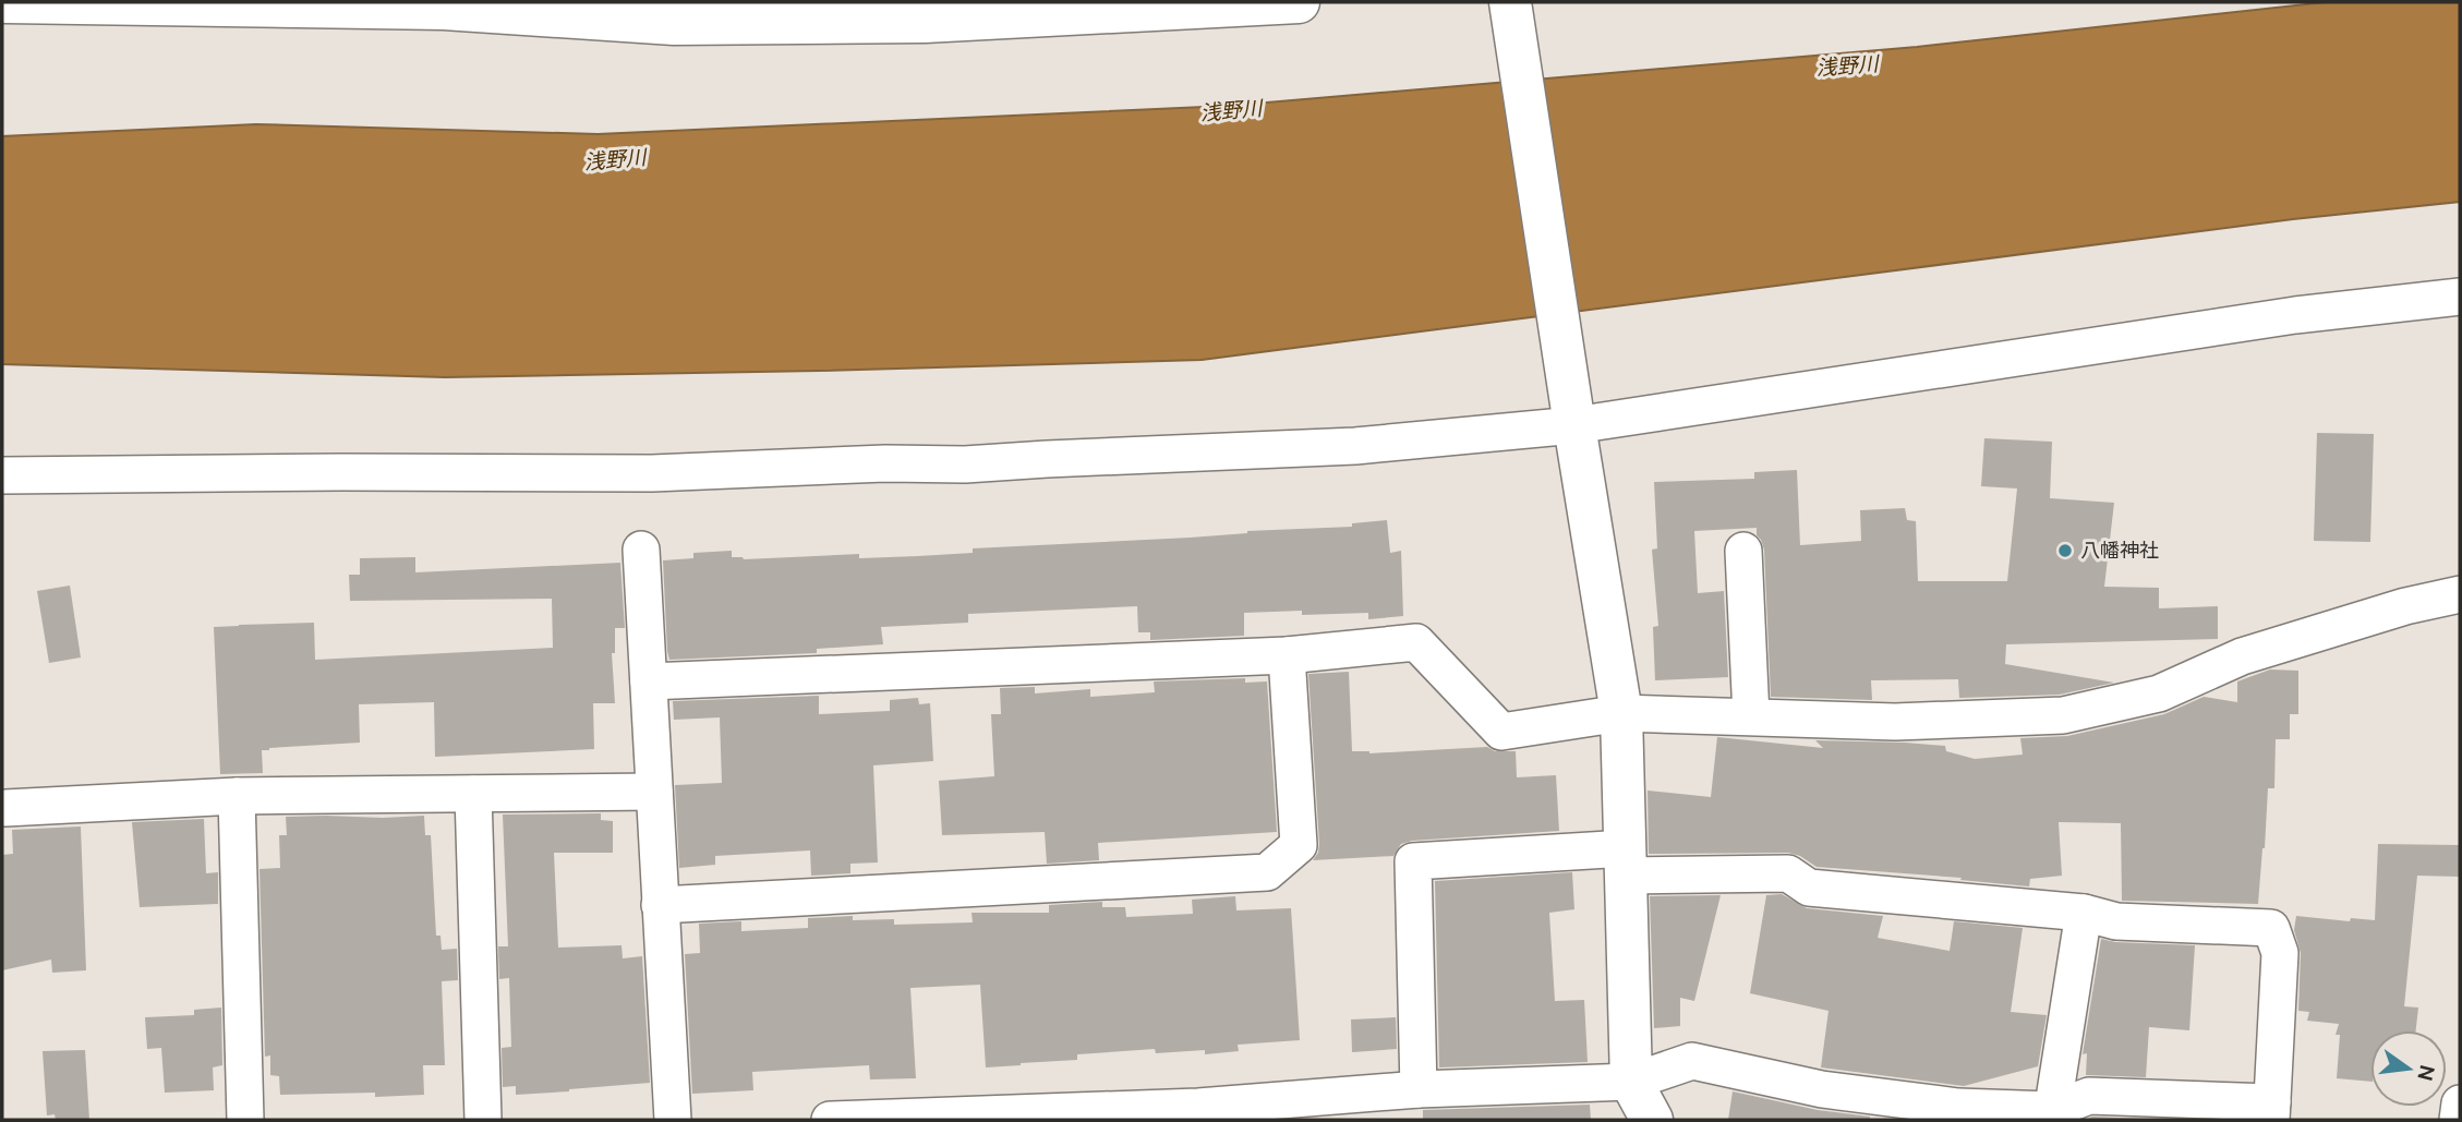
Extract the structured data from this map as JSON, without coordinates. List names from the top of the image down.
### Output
{
  "water": ["浅野川"],
  "places": ["八幡神社"],
  "north": "right"
}
